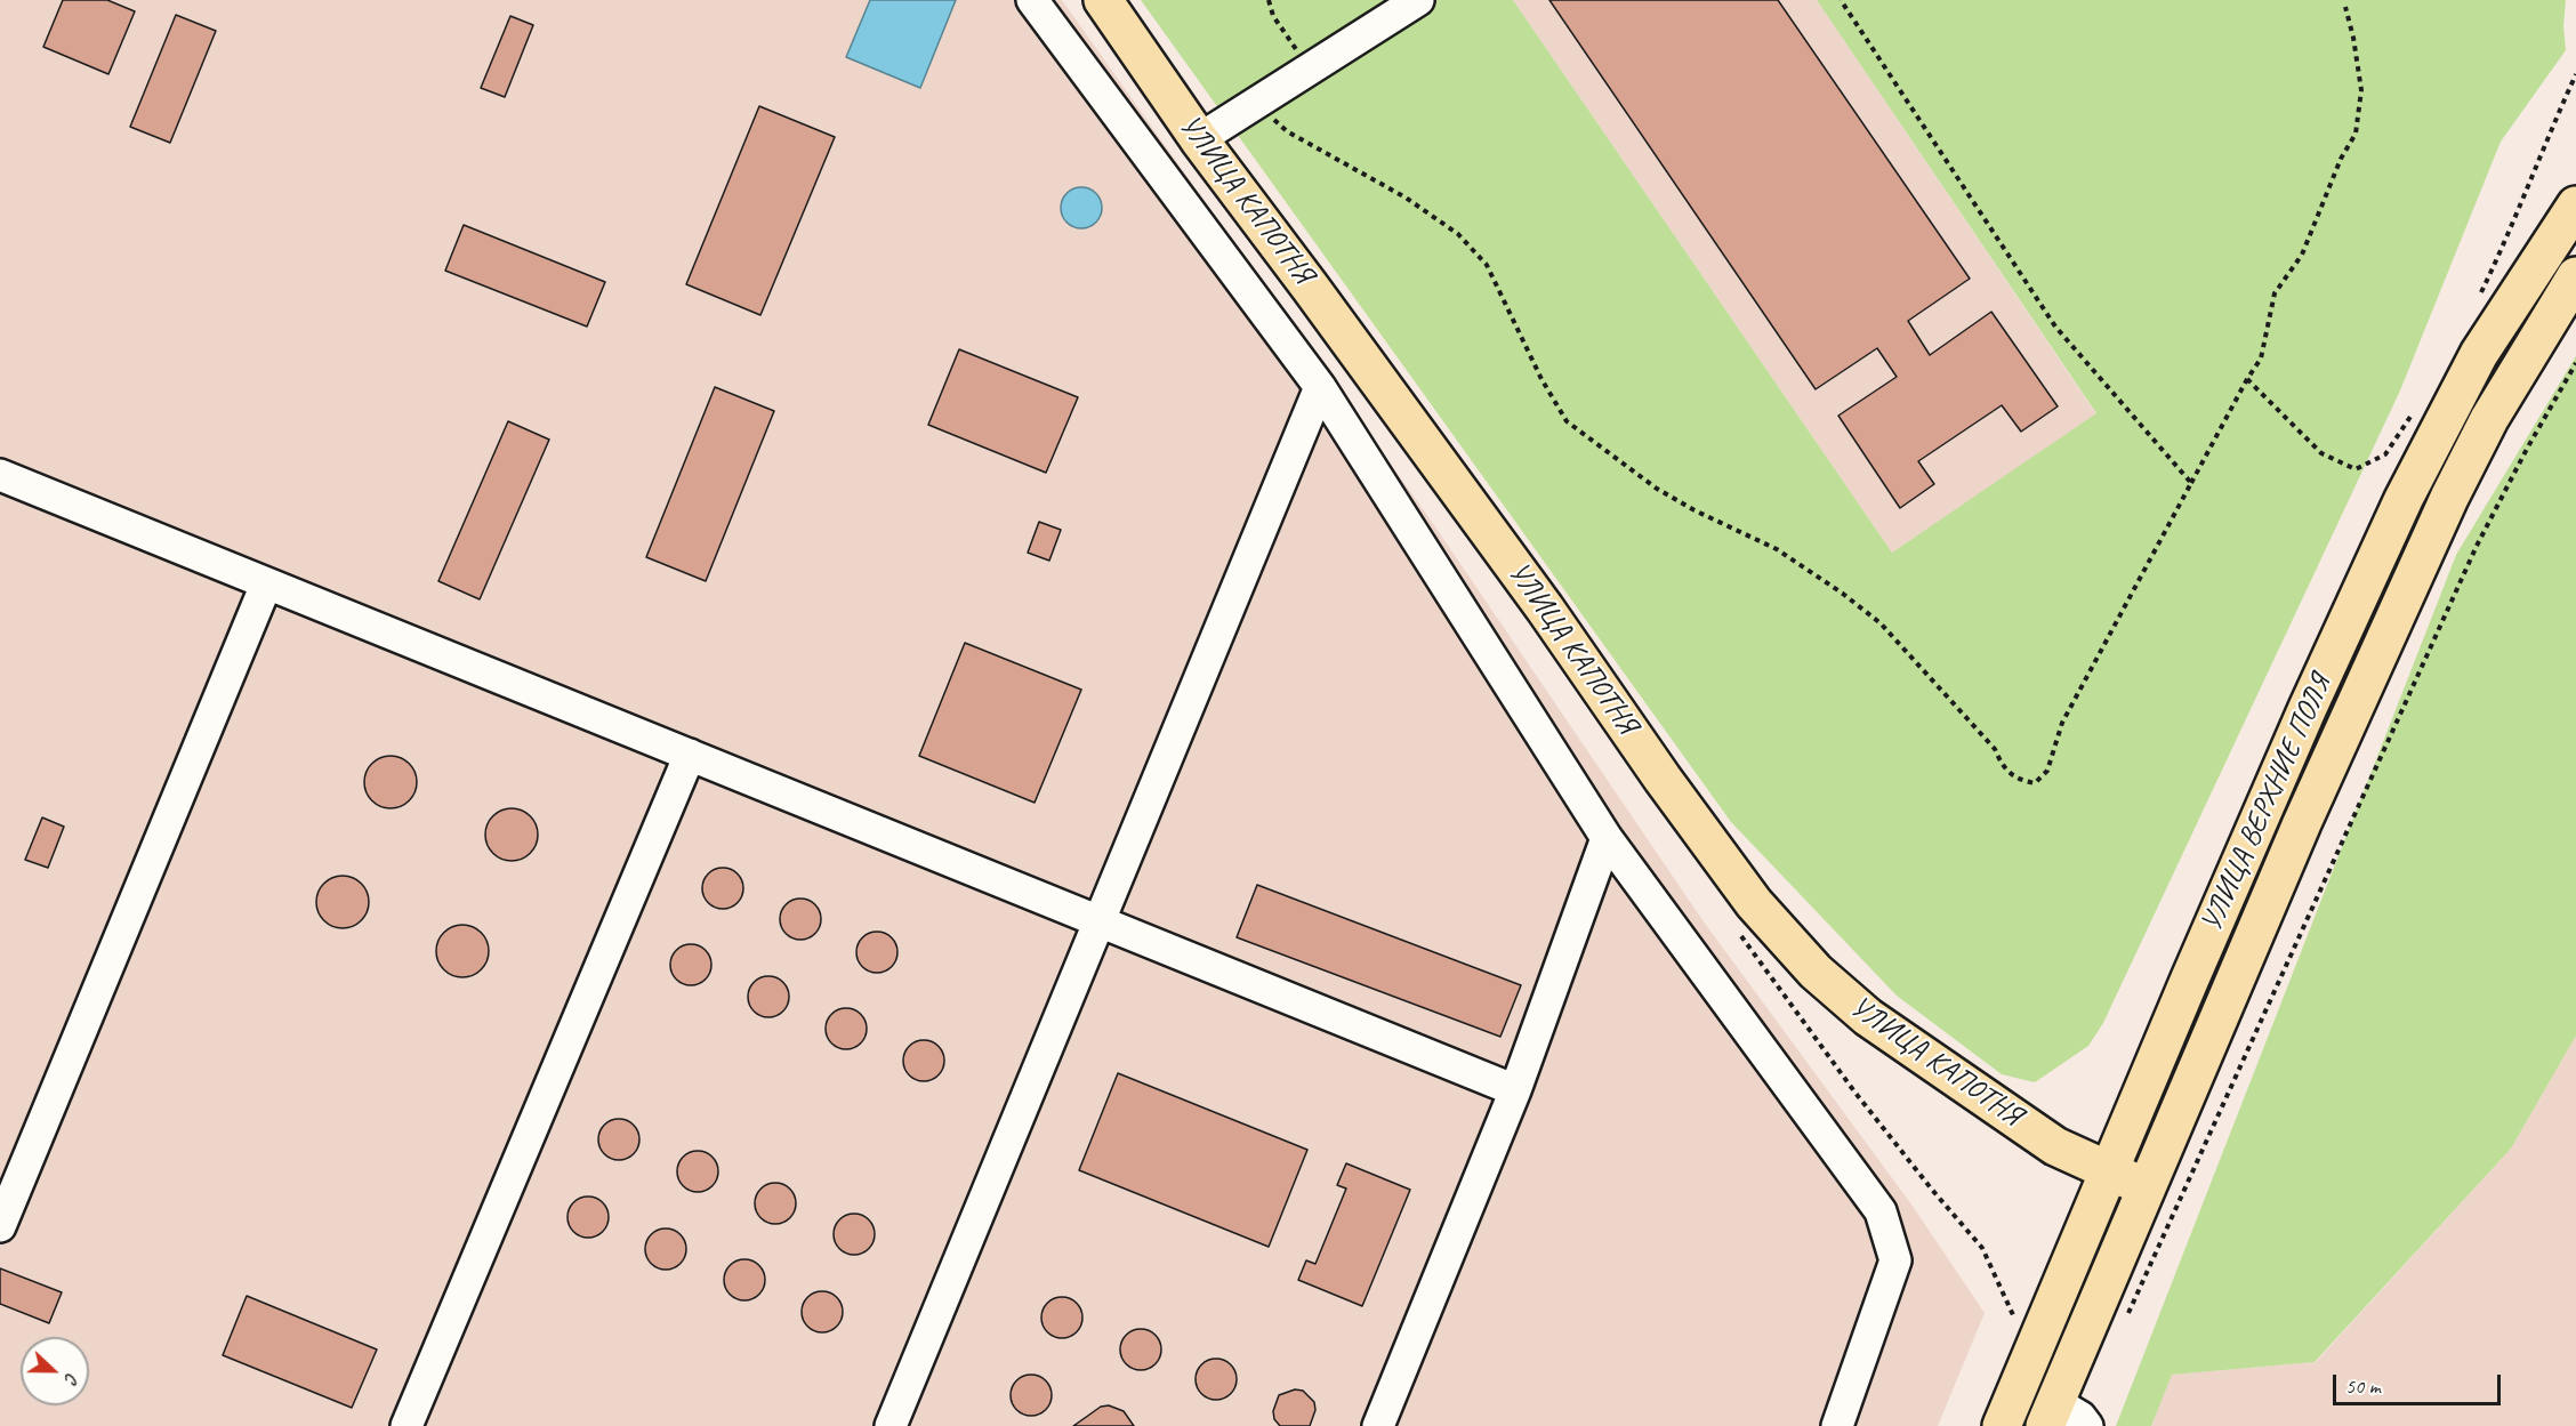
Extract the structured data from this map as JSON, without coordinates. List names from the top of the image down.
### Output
{
  "streets": {
    "main road": ["УЛИЦА КАПОТНЯ", "УЛИЦА ВЕРХНИЕ ПОЛЯ"]
  },
  "crossings": [
    ["УЛИЦА КАПОТНЯ", "УЛИЦА ВЕРХНИЕ ПОЛЯ"]
  ],
  "scale_bar": "50 m",
  "north": "right"
}
